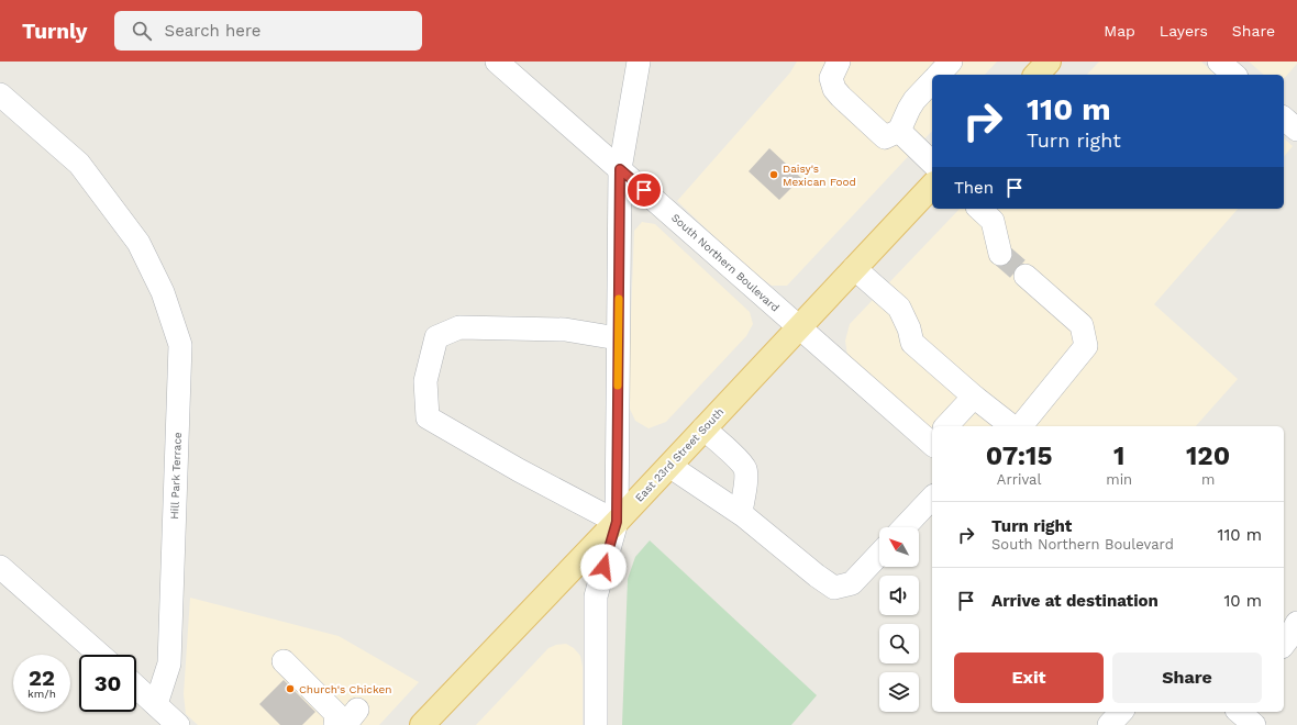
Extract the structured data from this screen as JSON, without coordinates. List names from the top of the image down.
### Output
{
  "streets": {
    "main road": ["East 23rd Street South"],
    "street": ["South Northern Boulevard", "Hill Park Terrace"]
  },
  "crossings": [
    ["South Northern Boulevard", "East 23rd Street South"]
  ],
  "places": ["Daisy's Mexican Food", "Church's Chicken"],
  "north": "top left",
  "page": {
    "header": "Turnly",
    "search": "Search here",
    "nav": ["Map", "Layers", "Share"],
    "turn": ["110 m", "Turn right"],
    "then": "Then",
    "eta": [
      "07:15",
      "Arrival",
      "1",
      "min",
      "120",
      "m"
    ],
    "list": [
      {
        "name": "Turn right",
        "note": "South Northern Boulevard",
        "value": "110 m"
      },
      {
        "name": "Arrive at destination",
        "value": "10 m"
      }
    ],
    "buttons": ["Exit", "Share"],
    "speed": "22 km/h",
    "limit": "30"
  }
}
